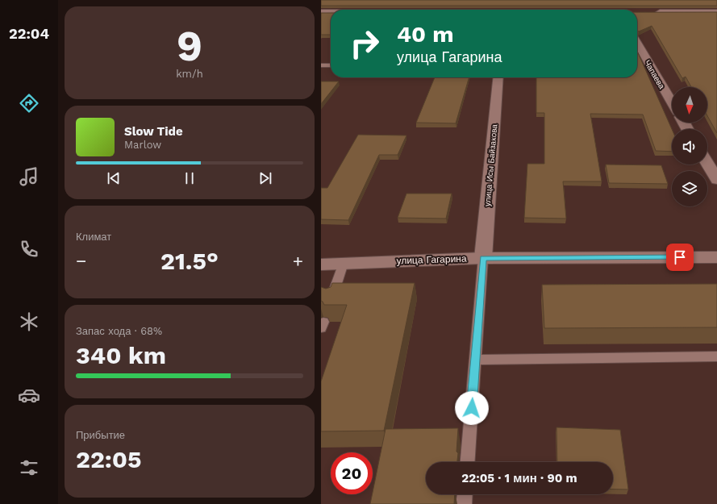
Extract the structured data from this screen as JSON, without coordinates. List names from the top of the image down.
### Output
{
  "streets": {
    "street": ["Чапаева", "улица Исы Байзакова", "улица Гагарина"]
  },
  "crossings": [
    ["улица Исы Байзакова", "улица Гагарина"]
  ],
  "north": "bottom",
  "page": {
    "tabs": "22:04",
    "tile": [
      ["9", "km/h"],
      "Климат",
      ["Запас хода · 68%", "340 km"],
      ["Прибытие", "22:05"]
    ],
    "turn": ["40 m", "улица Гагарина"],
    "song": ["Slow Tide", "Marlow"],
    "heat": ["−", "21.5°", "+"],
    "limit": "20",
    "trip": "22:05 · 1 мин · 90 m"
  }
}
